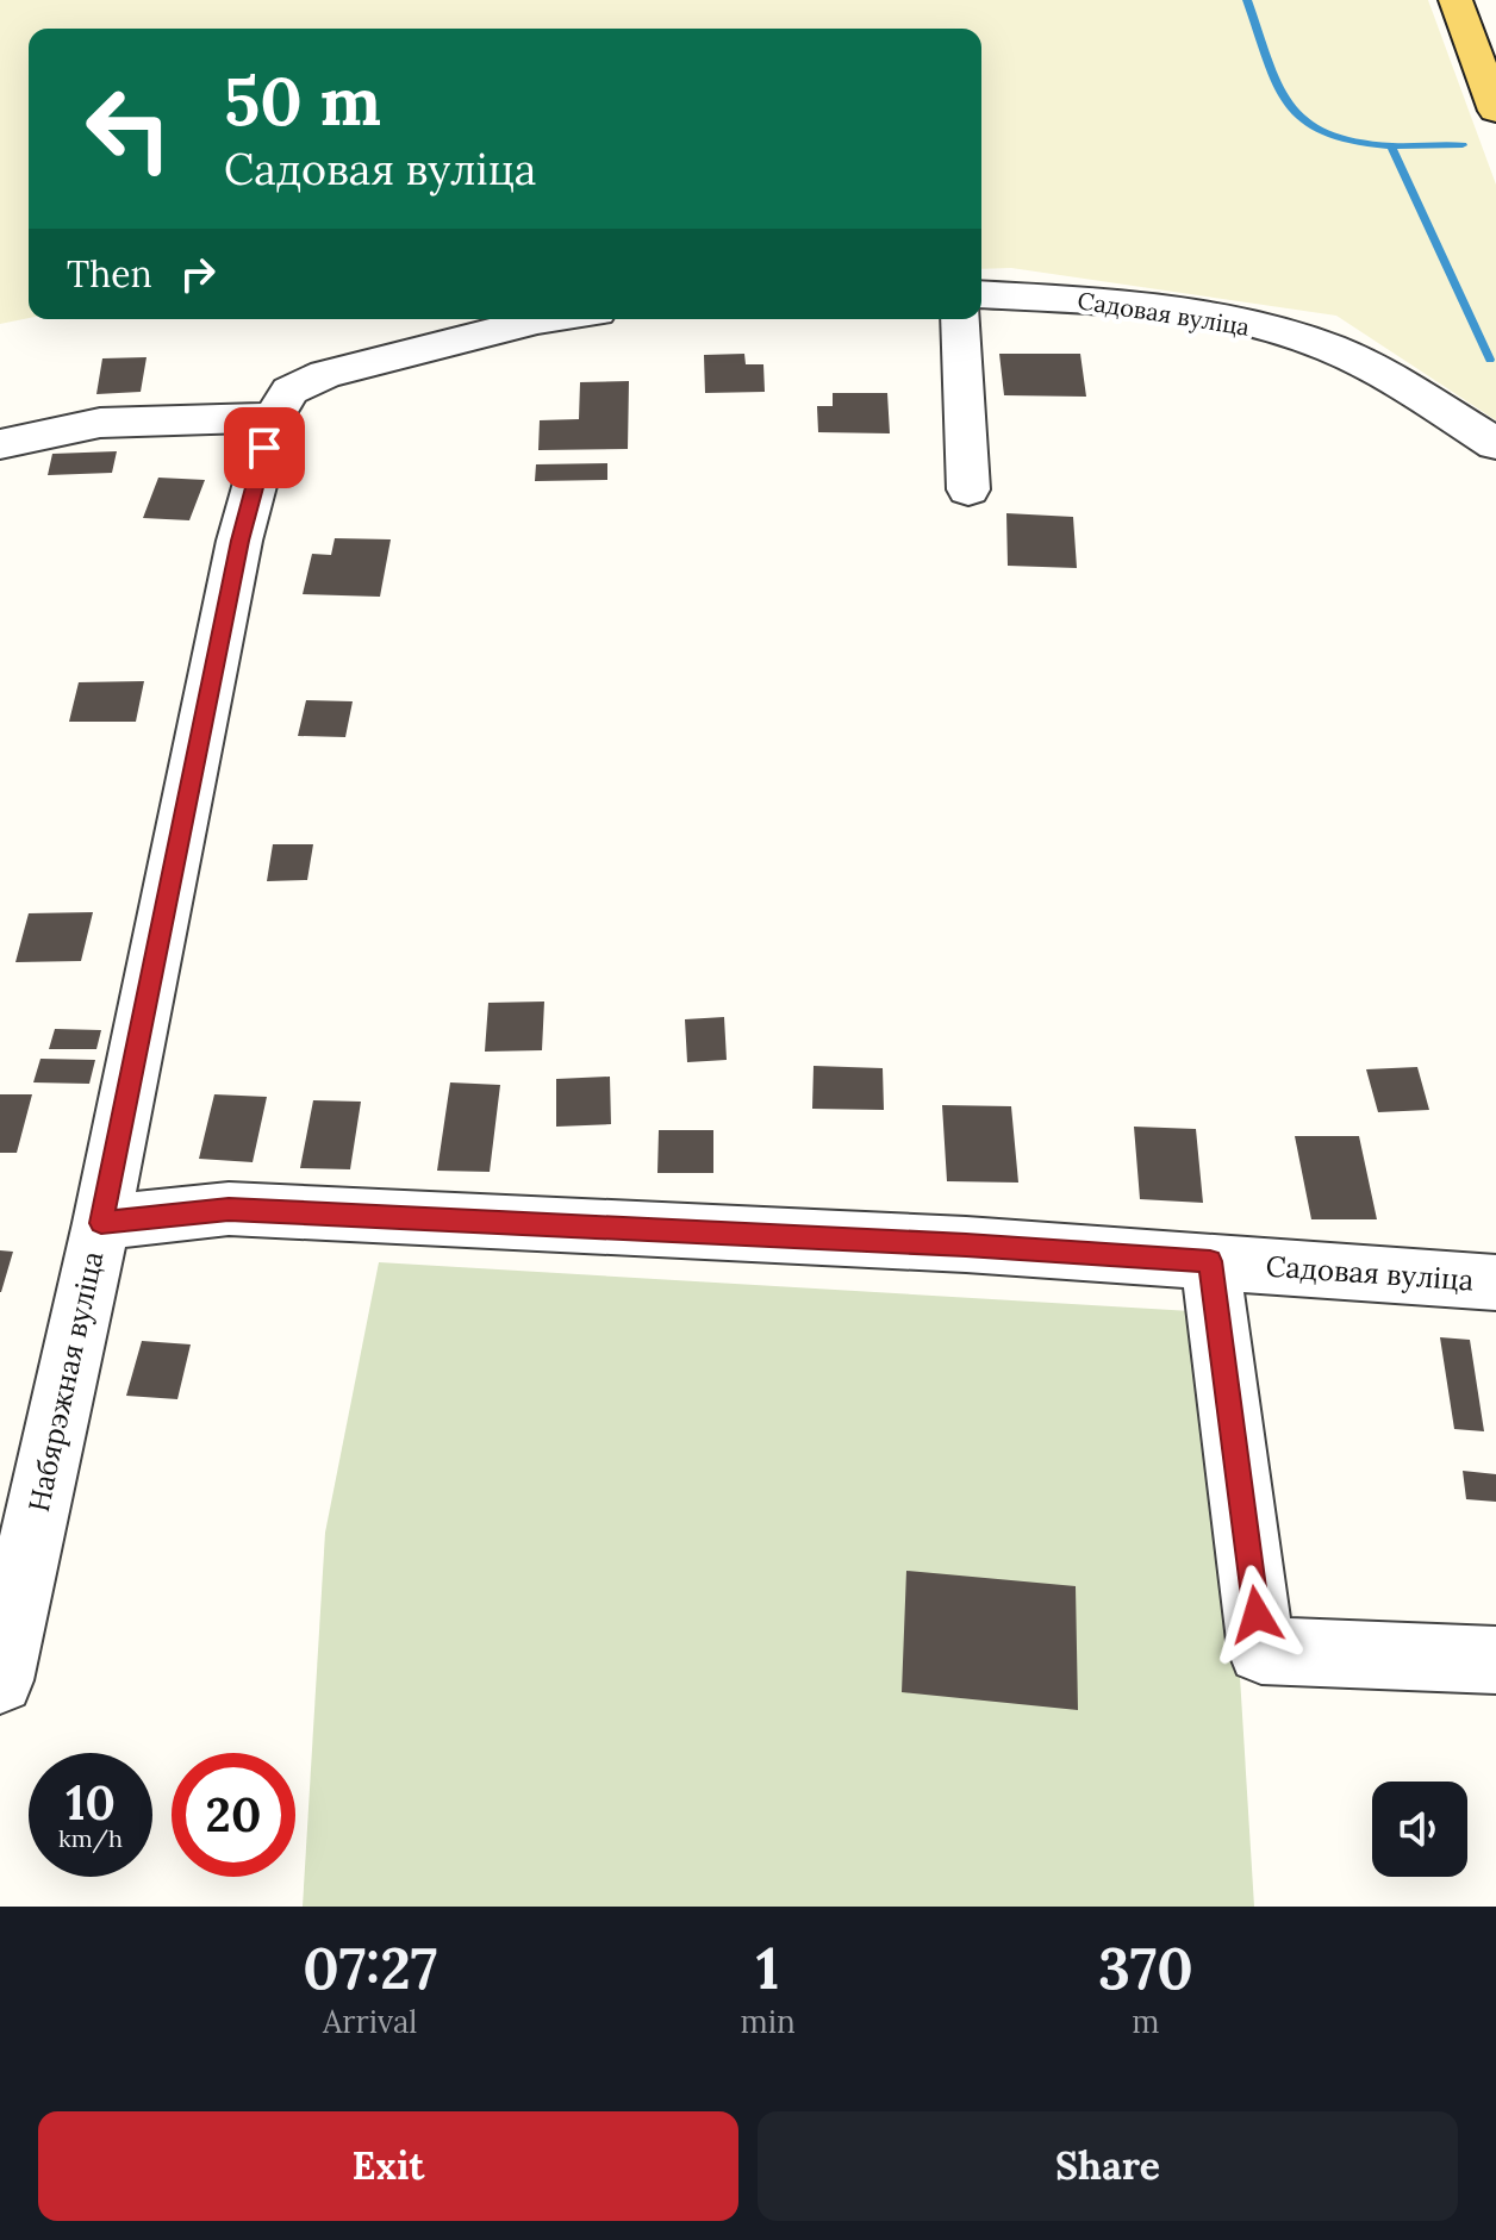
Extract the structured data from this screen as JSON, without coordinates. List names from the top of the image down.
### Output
{
  "streets": {
    "street": ["Садовая вуліца", "Набярэжная вуліца"]
  },
  "crossings": [
    ["Садовая вуліца", "Набярэжная вуліца"]
  ],
  "page": {
    "turn": ["50 m", "Садовая вуліца"],
    "then": "Then",
    "speed": "10 km/h",
    "limit": "20",
    "eta": [
      "07:27",
      "Arrival",
      "1",
      "min",
      "370",
      "m"
    ],
    "buttons": ["Exit", "Share"]
  }
}
